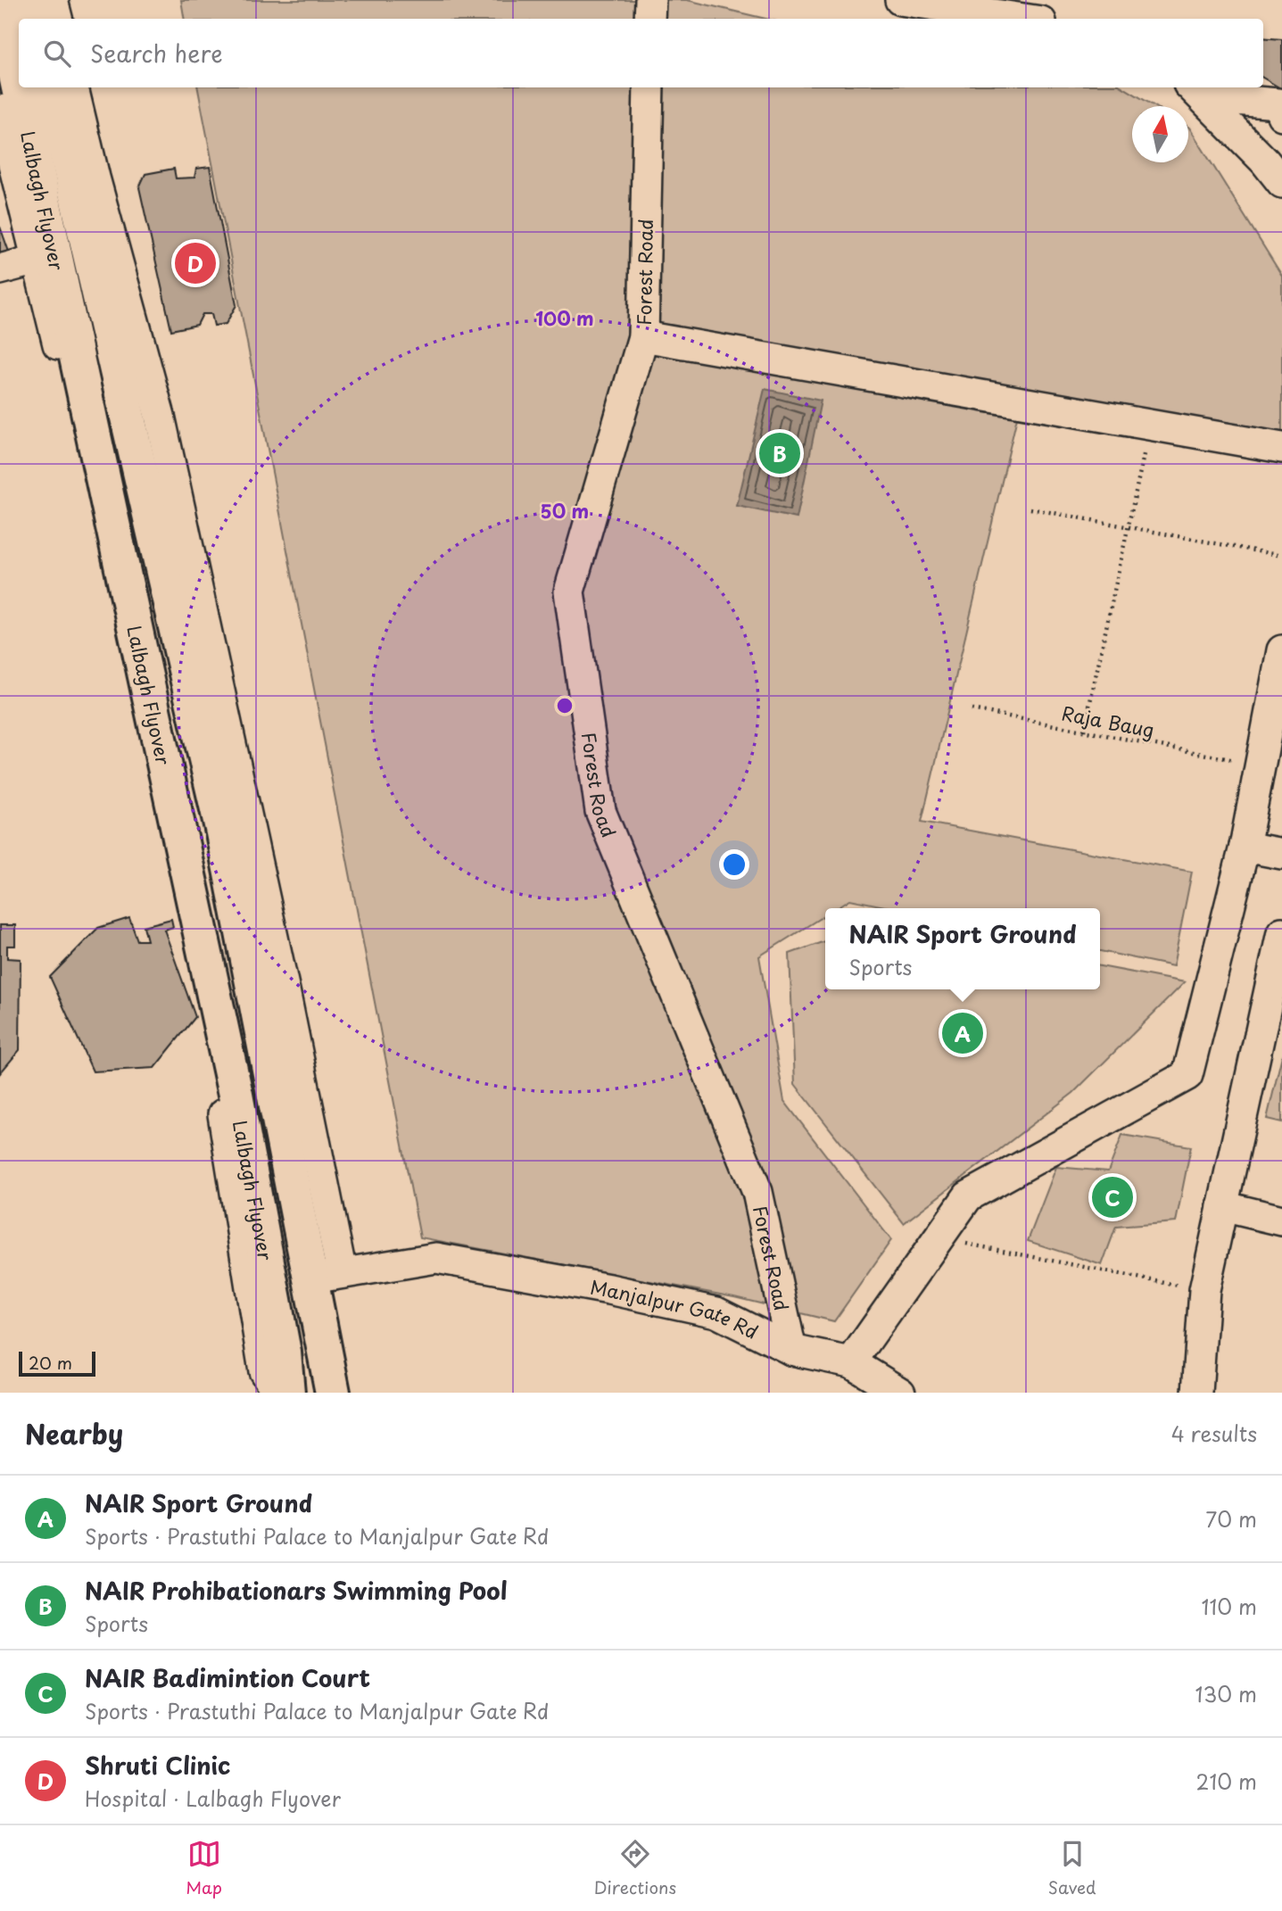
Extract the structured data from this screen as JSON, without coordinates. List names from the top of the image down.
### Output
{
  "streets": {
    "highway": ["Lalbagh Flyover"],
    "street": ["Forest Road", "Manjalpur Gate Rd"],
    "path": ["Raja Baug"]
  },
  "crossings": [
    ["Lalbagh Flyover", "Manjalpur Gate Rd"],
    ["Forest Road", "Manjalpur Gate Rd"]
  ],
  "scale_bar": "20 m",
  "north": "top",
  "page": {
    "search": "Search here",
    "pins": [
      "D",
      "B",
      "A",
      "C"
    ],
    "popup": ["NAIR Sport Ground", "Sports"],
    "scale": "20 m",
    "heading": ["Nearby", "4 results"],
    "list": [
      {
        "mark": "A",
        "name": "NAIR Sport Ground",
        "note": "Sports · Prastuthi Palace to Manjalpur Gate Rd",
        "value": "70 m"
      },
      {
        "mark": "B",
        "name": "NAIR Prohibationars Swimming Pool",
        "note": "Sports",
        "value": "110 m"
      },
      {
        "mark": "C",
        "name": "NAIR Badimintion Court",
        "note": "Sports · Prastuthi Palace to Manjalpur Gate Rd",
        "value": "130 m"
      },
      {
        "mark": "D",
        "name": "Shruti Clinic",
        "note": "Hospital · Lalbagh Flyover",
        "value": "210 m"
      }
    ],
    "nav": ["Map", "Directions", "Saved"]
  },
  "rings": ["100 m", "50 m"]
}
